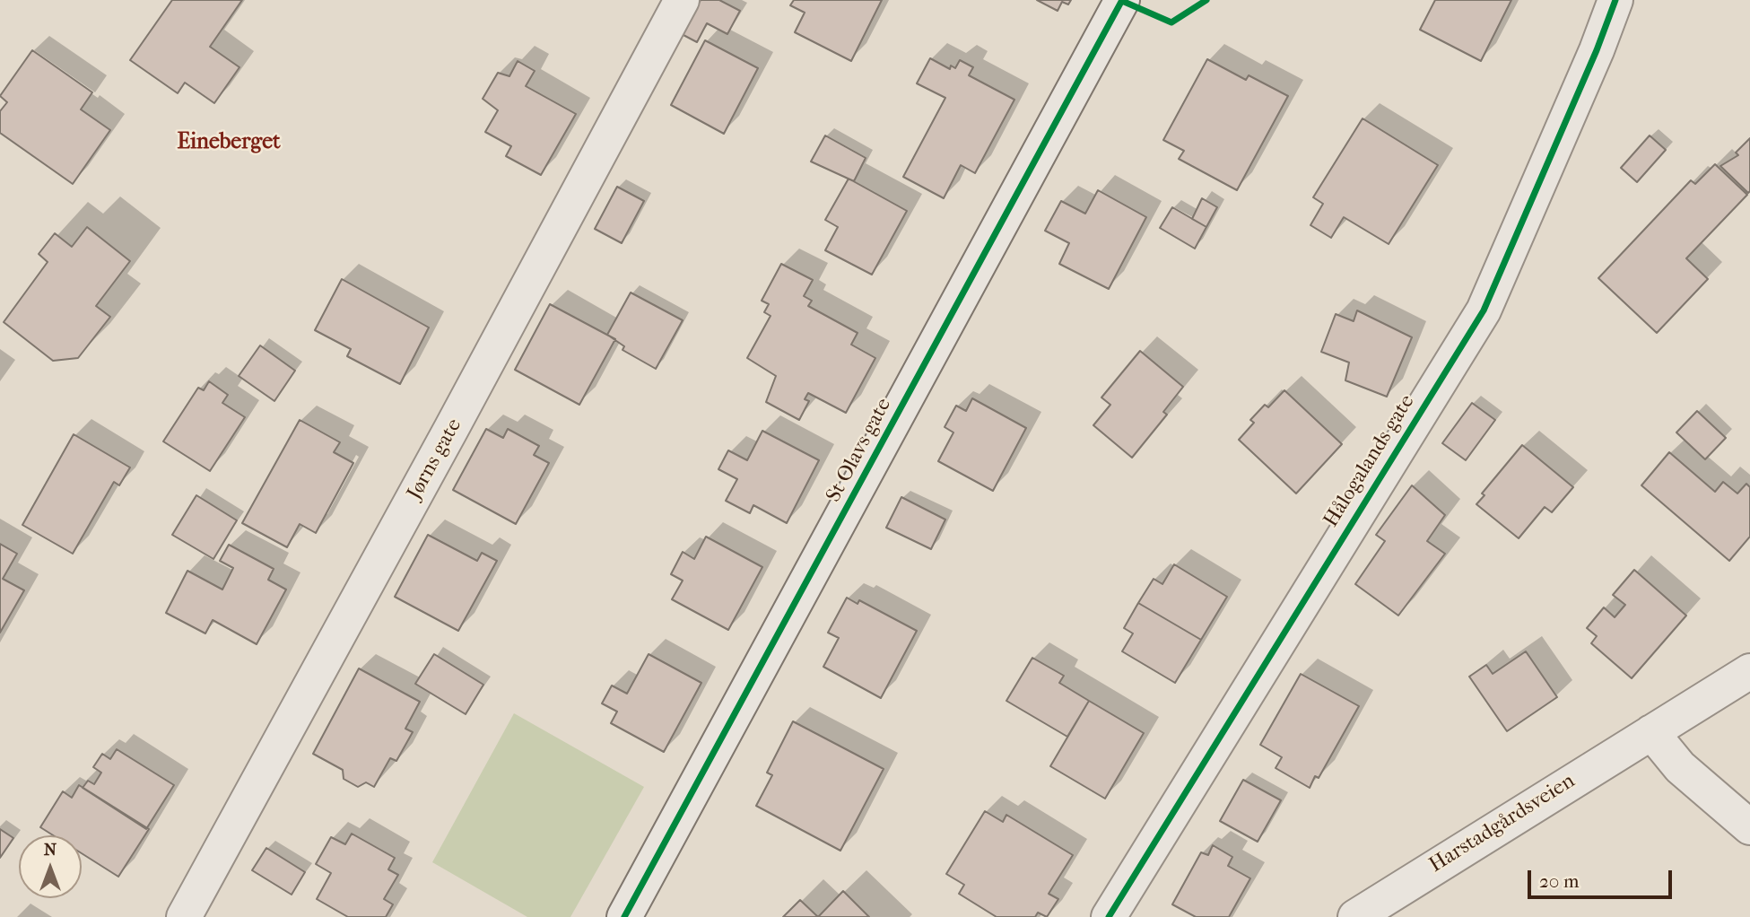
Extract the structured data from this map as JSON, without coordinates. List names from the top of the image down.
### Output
{
  "streets": {
    "street": [
      "St Olavs gate",
      "Jørns gate",
      "Hålogalands gate",
      "Harstadgårdsveien"
    ]
  },
  "districts": ["Eineberget"],
  "scale_bar": "20 m",
  "north": "top"
}
